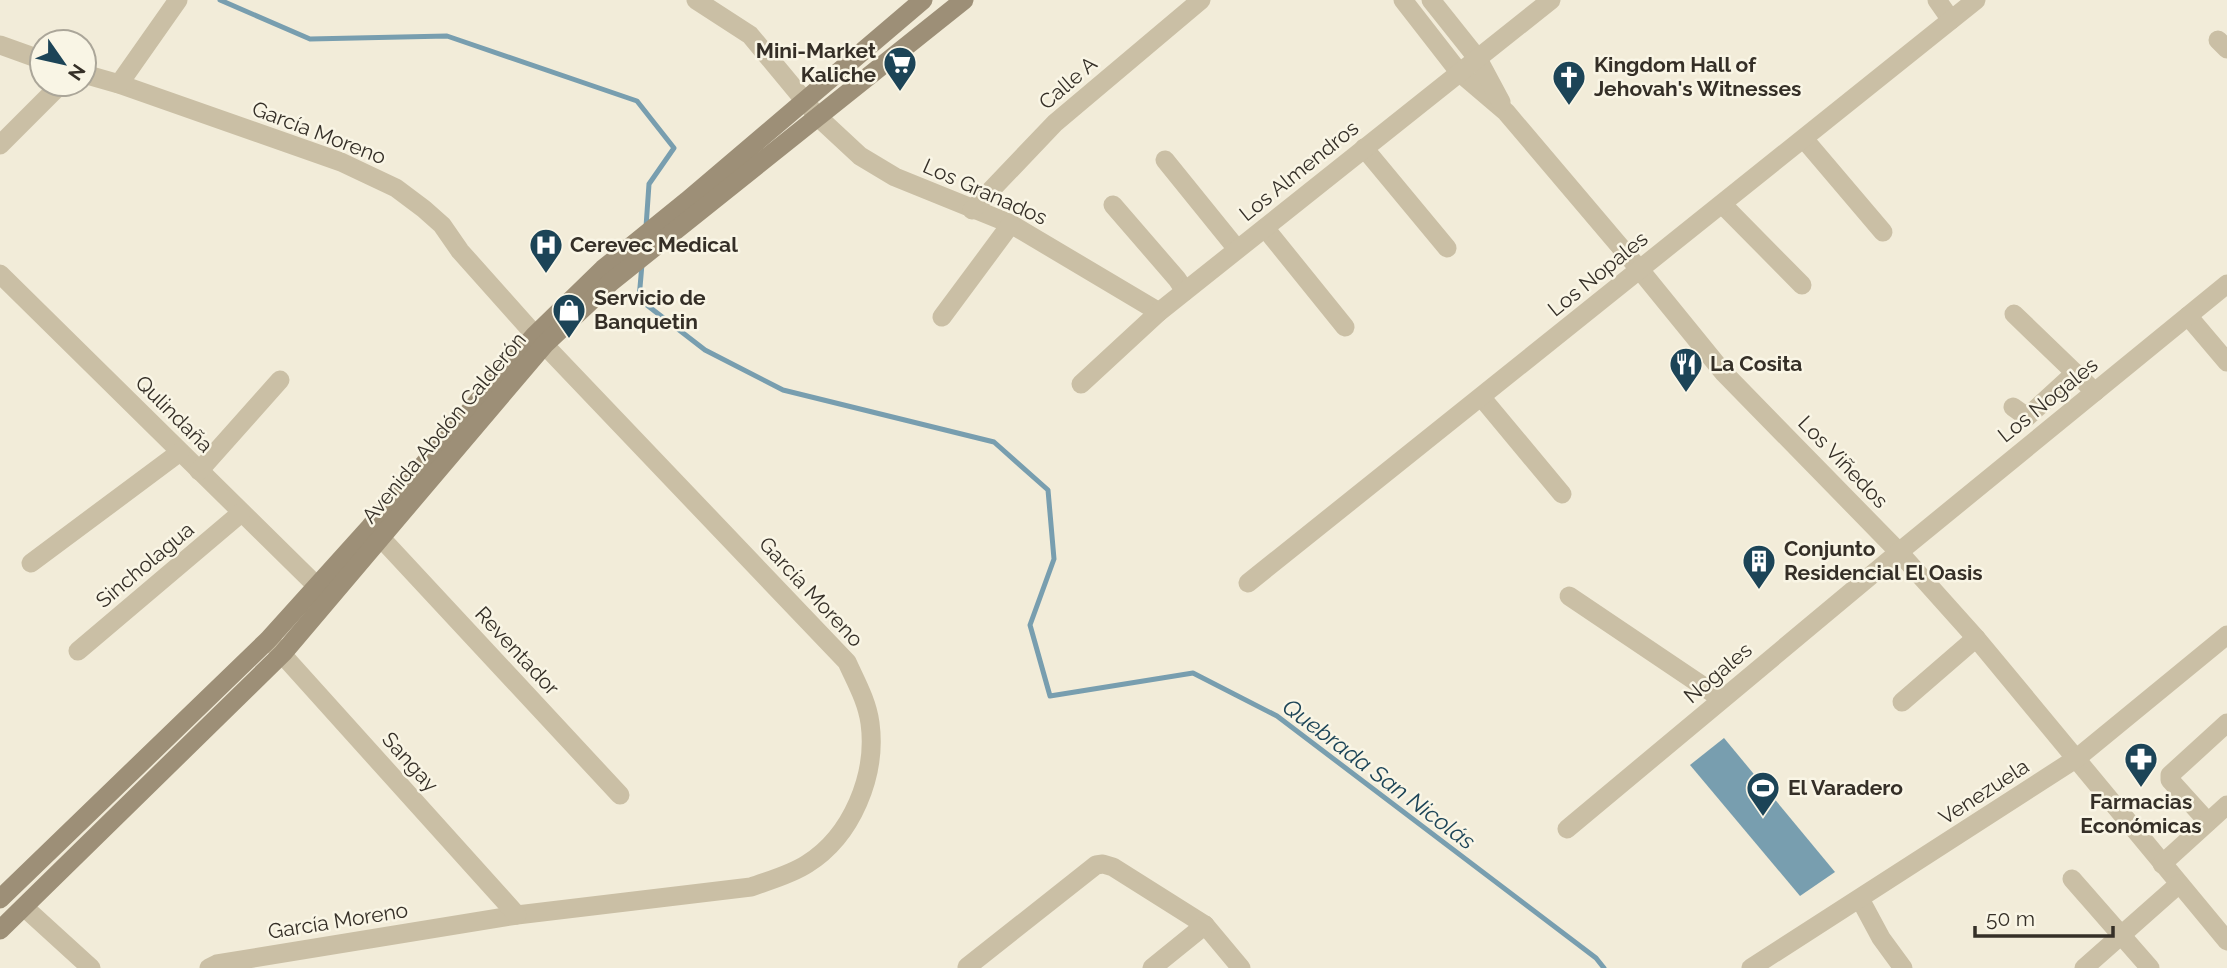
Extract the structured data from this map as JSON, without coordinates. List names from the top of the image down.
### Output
{
  "streets": {
    "main road": ["Avenida Abdón Calderón"],
    "street": [
      "Calle A",
      "García Moreno",
      "Los Almendros",
      "Los Granados",
      "Los Nopales",
      "Los Nogales",
      "Qulindaña",
      "Los Viñedos",
      "Sincholagua",
      "Reventador",
      "Nogales",
      "Sangay",
      "Venezuela"
    ]
  },
  "crossings": [
    ["Calle A", "Los Granados"],
    ["García Moreno", "Avenida Abdón Calderón"],
    ["García Moreno", "Sangay"],
    ["Los Almendros", "Los Granados"],
    ["Los Almendros", "Los Viñedos"],
    ["Los Granados", "Avenida Abdón Calderón"],
    ["Los Nopales", "Los Viñedos"],
    ["Los Nogales", "Los Viñedos"],
    ["Los Nogales", "Nogales"],
    ["Qulindaña", "Avenida Abdón Calderón"],
    ["Qulindaña", "Sincholagua"],
    ["Avenida Abdón Calderón", "Reventador"],
    ["Avenida Abdón Calderón", "Sangay"],
    ["Los Viñedos", "Nogales"],
    ["Los Viñedos", "Venezuela"]
  ],
  "water": ["Quebrada San Nicolás"],
  "places": {
    "supermarket": ["Mini-Market Kaliche"],
    "church": ["Kingdom Hall of Jehovah's Witnesses"],
    "hospital": ["Cerevec Medical"],
    "shop": ["Servicio de Banquetin"],
    "restaurant": ["La Cosita"],
    "building": ["Conjunto Residencial El Oasis"],
    "pharmacy": ["Farmacias Económicas"],
    "sports": ["El Varadero"]
  },
  "scale_bar": "50 m",
  "north": "bottom right"
}
